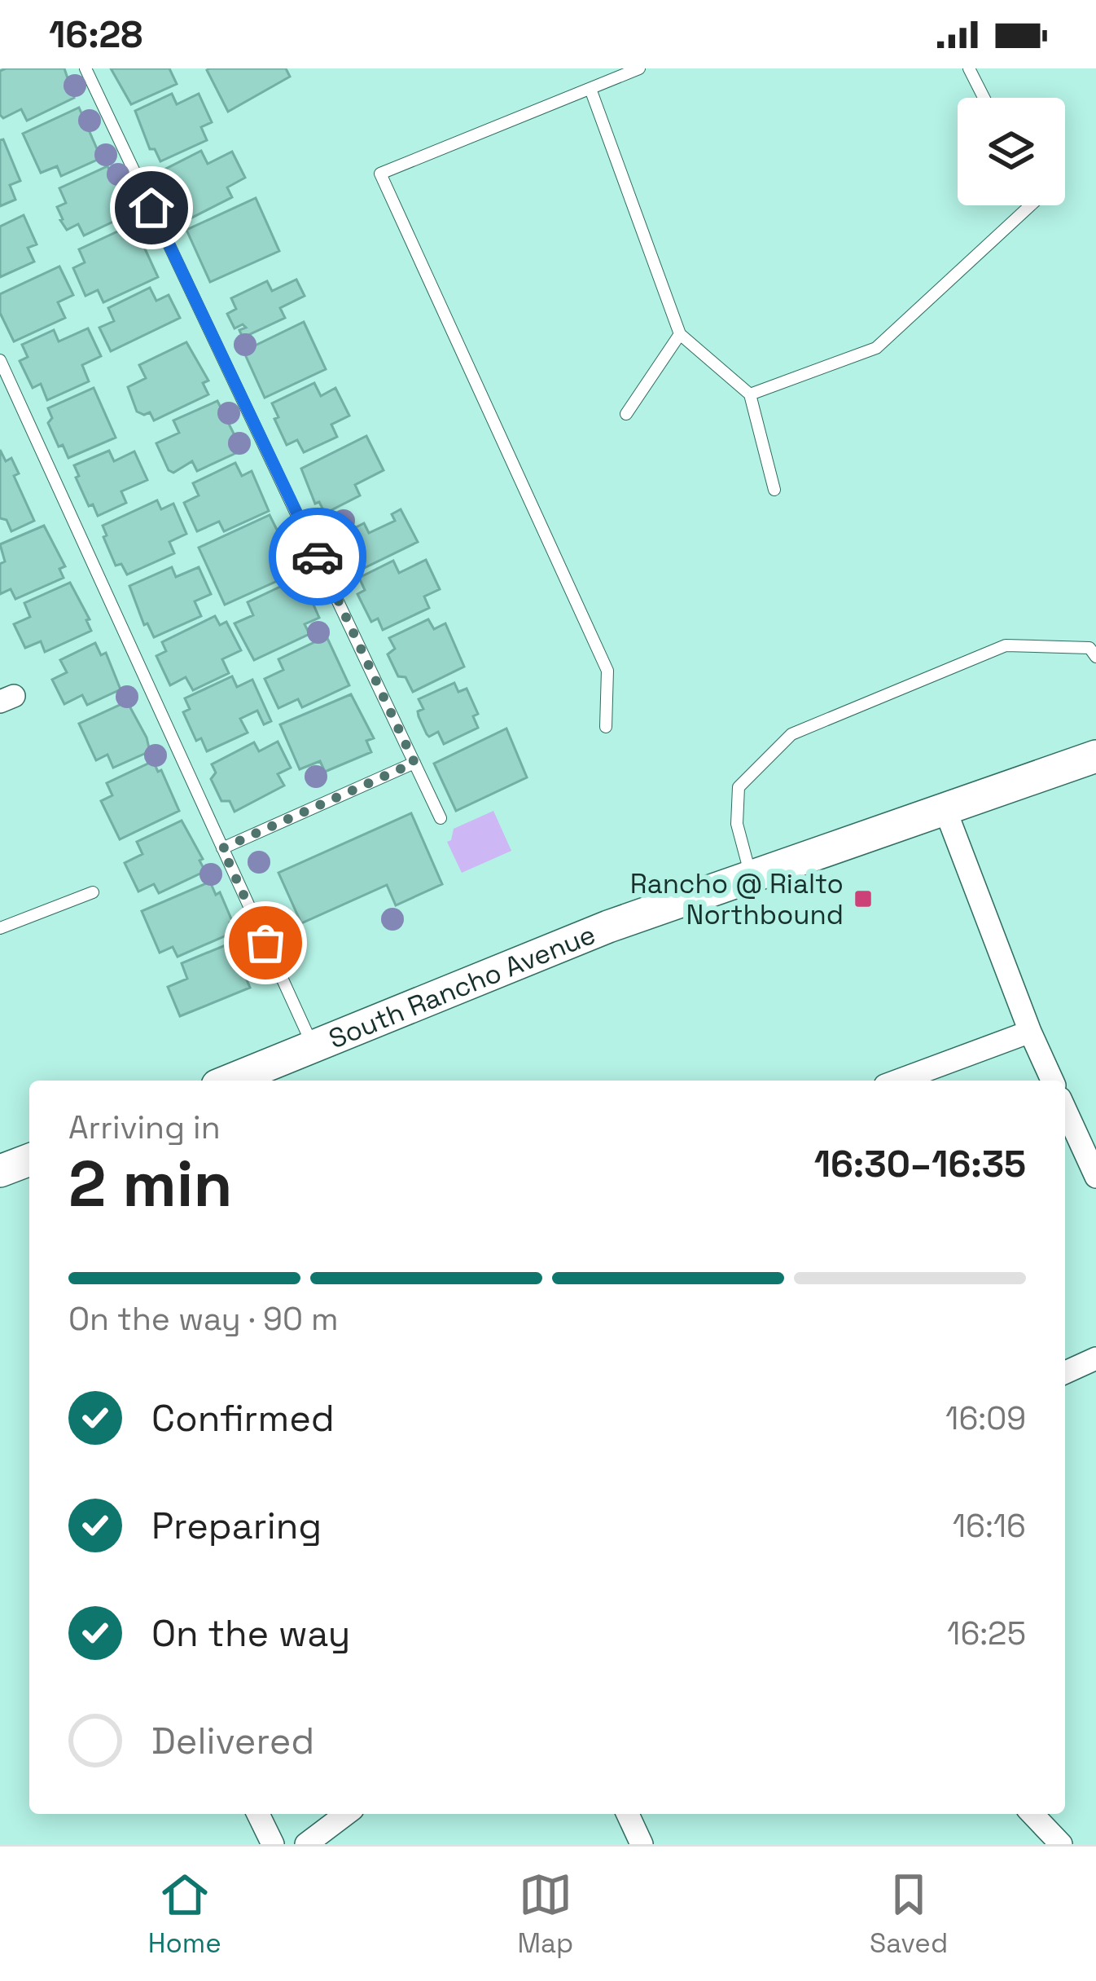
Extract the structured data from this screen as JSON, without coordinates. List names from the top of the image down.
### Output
{
  "streets": {
    "street": ["South Rancho Avenue"]
  },
  "places": {
    "transit": ["Rancho @ Rialto Northbound"]
  },
  "page": {
    "status": "16:28",
    "heading": ["2 min", "Arriving in", "16:30–16:35"],
    "bar": "On the way · 90 m",
    "list": [
      ["Confirmed", "16:09"],
      ["Preparing", "16:16"],
      ["On the way", "16:25"],
      "Delivered"
    ],
    "tabs": ["Home", "Map", "Saved"]
  }
}
